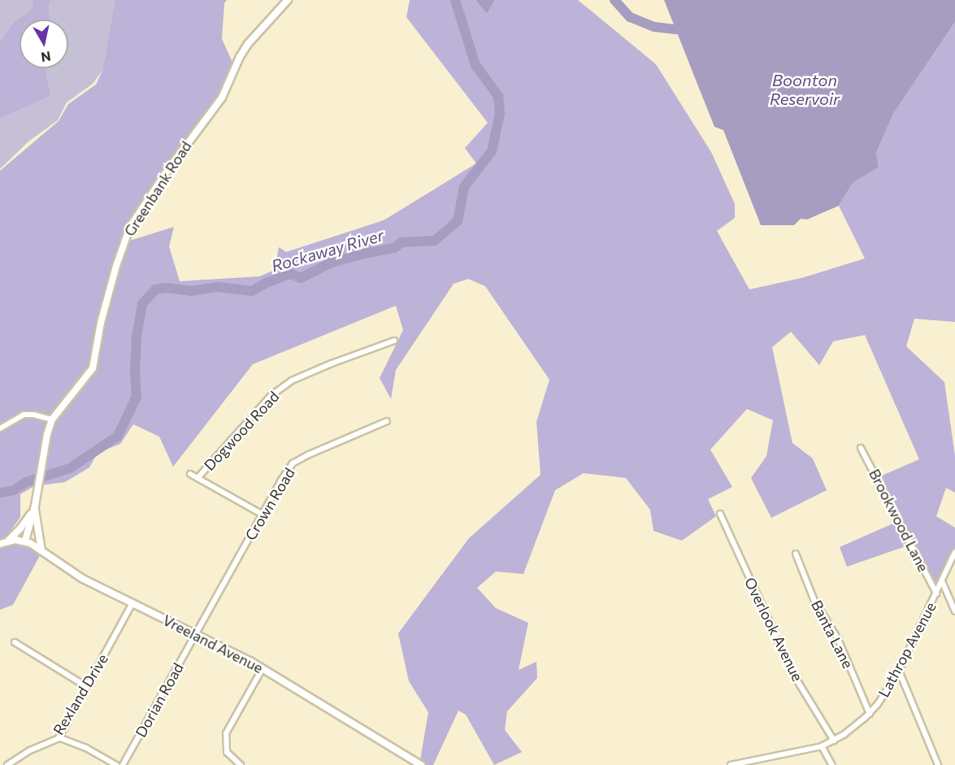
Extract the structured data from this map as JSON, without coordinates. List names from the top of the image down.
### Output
{
  "streets": {
    "street": [
      "Greenbank Road",
      "Dogwood Road",
      "Crown Road",
      "Brookwood Lane",
      "Overlook Avenue",
      "Banta Lane",
      "Vreeland Avenue",
      "Lathrop Avenue",
      "Rexland Drive",
      "Dorian Road"
    ]
  },
  "crossings": [
    ["Greenbank Road", "Vreeland Avenue"],
    ["Crown Road", "Vreeland Avenue"],
    ["Crown Road", "Dorian Road"],
    ["Brookwood Lane", "Lathrop Avenue"],
    ["Overlook Avenue", "Lathrop Avenue"],
    ["Banta Lane", "Lathrop Avenue"],
    ["Vreeland Avenue", "Rexland Drive"],
    ["Vreeland Avenue", "Dorian Road"]
  ],
  "water": ["Boonton Reservoir", "Rockaway River"],
  "north": "bottom"
}
